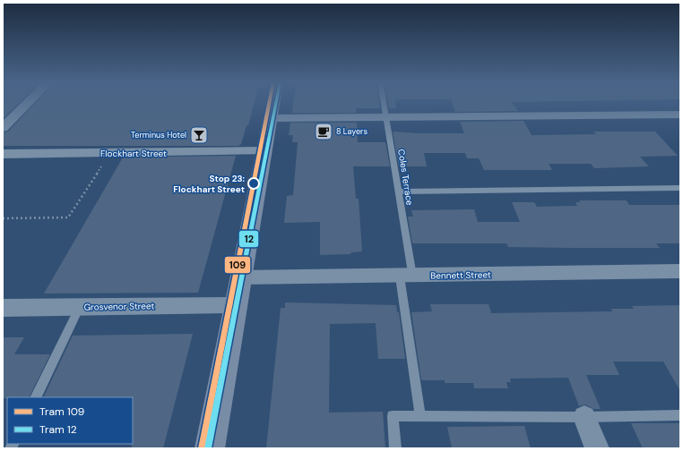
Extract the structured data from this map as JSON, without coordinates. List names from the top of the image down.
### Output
{
  "streets": {
    "street": ["Flockhart Street", "Bennett Street", "Grosvenor Street"],
    "lane": ["Coles Terrace"]
  },
  "crossings": [
    ["Coles Terrace", "Bennett Street"]
  ],
  "places": {
    "cafe": ["8 Layers"],
    "bar": ["Terminus Hotel"],
    "other": ["Stop 23: Flockhart Street"]
  },
  "lines": ["tram line 109", "tram line 12"],
  "legend": ["Tram 109", "Tram 12"]
}
